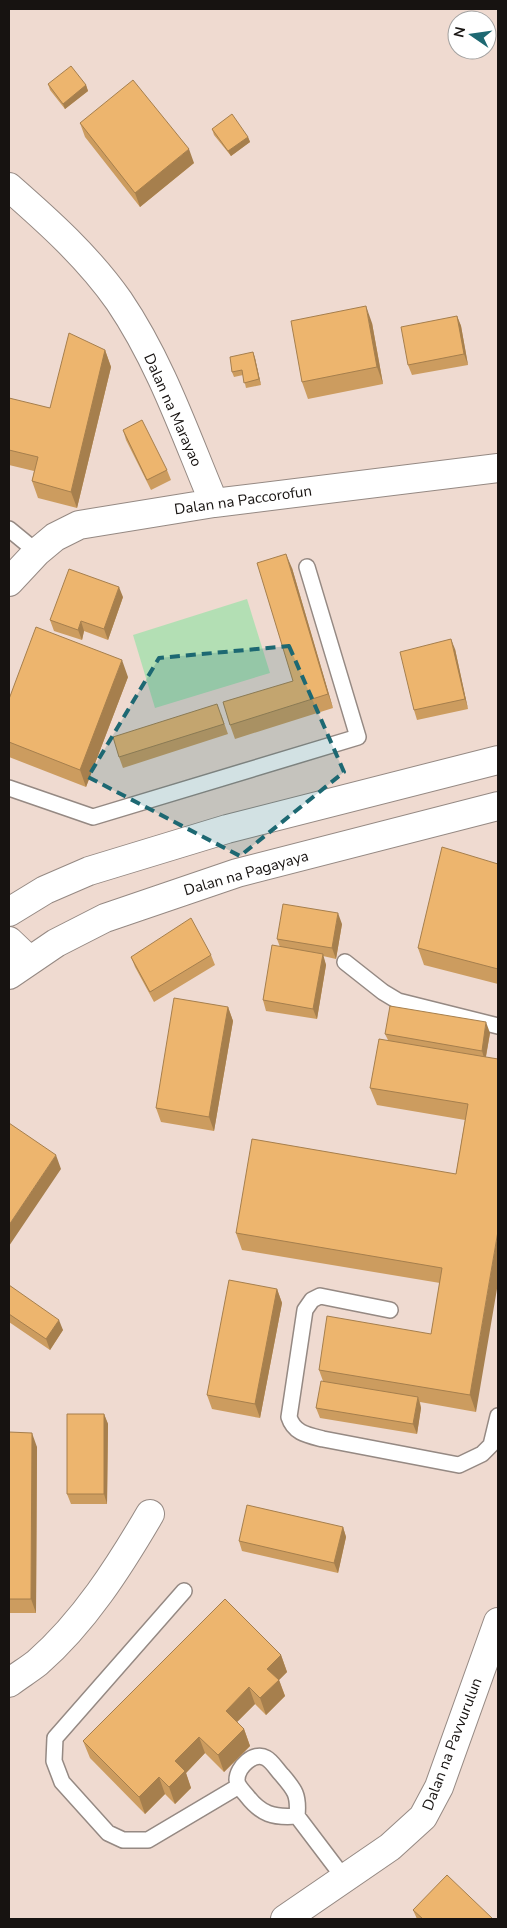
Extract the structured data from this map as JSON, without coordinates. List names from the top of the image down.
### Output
{
  "streets": {
    "street": [
      "Dalan na Marayao",
      "Dalan na Paccorofun",
      "Dalan na Pagayaya",
      "Dalan na Pavvurulun"
    ]
  },
  "crossings": [
    ["Dalan na Marayao", "Dalan na Paccorofun"]
  ],
  "north": "left"
}
